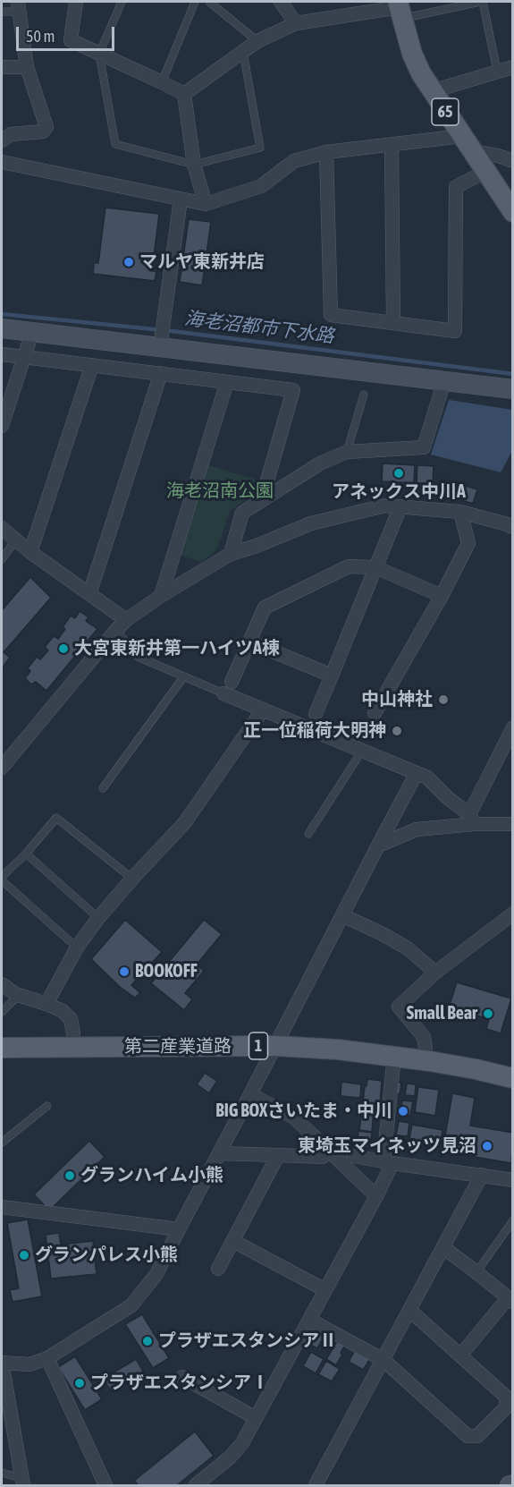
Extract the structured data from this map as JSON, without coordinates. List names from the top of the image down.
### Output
{
  "streets": {
    "main road": ["65", "1", "第二産業道路"]
  },
  "water": ["海老沼都市下水路"],
  "parks": ["海老沼南公園"],
  "places": [
    "マルヤ東新井店",
    "アネックス中川A",
    "大宮東新井第一ハイツA棟",
    "中山神社",
    "正一位稲荷大明神",
    "BOOKOFF",
    "Small Bear",
    "BIG BOXさいたま・中川",
    "東埼玉マイネッツ見沼",
    "グランハイム小熊",
    "グランパレス小熊",
    "プラザエスタンシアⅡ",
    "プラザエスタンシアⅠ"
  ],
  "scale_bar": "50 m"
}
